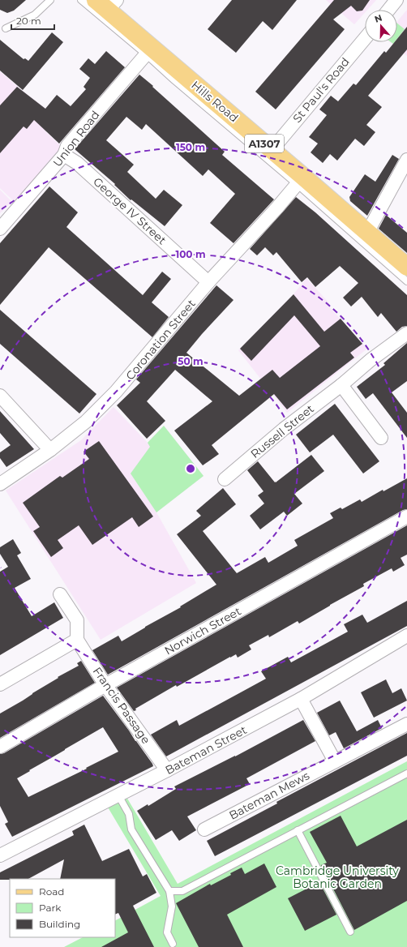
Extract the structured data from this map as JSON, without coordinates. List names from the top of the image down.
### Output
{
  "streets": {
    "main road": ["Hills Road", "A1307"],
    "street": [
      "St Paul's Road",
      "Union Road",
      "George IV Street",
      "Coronation Street",
      "Russell Street",
      "Norwich Street",
      "Francis Passage",
      "Bateman Street",
      "Bateman Mews"
    ]
  },
  "crossings": [
    ["St Paul's Road", "Hills Road"],
    ["Hills Road", "Union Road"],
    ["Hills Road", "Coronation Street"],
    ["Union Road", "George IV Street"],
    ["George IV Street", "Coronation Street"],
    ["Norwich Street", "Francis Passage"],
    ["Francis Passage", "Bateman Street"]
  ],
  "parks": ["Cambridge University Botanic Garden"],
  "legend": ["Road", "Park", "Building"],
  "scale_bar": "20 m",
  "north": "top",
  "rings": ["150 m", "100 m", "50 m"]
}
